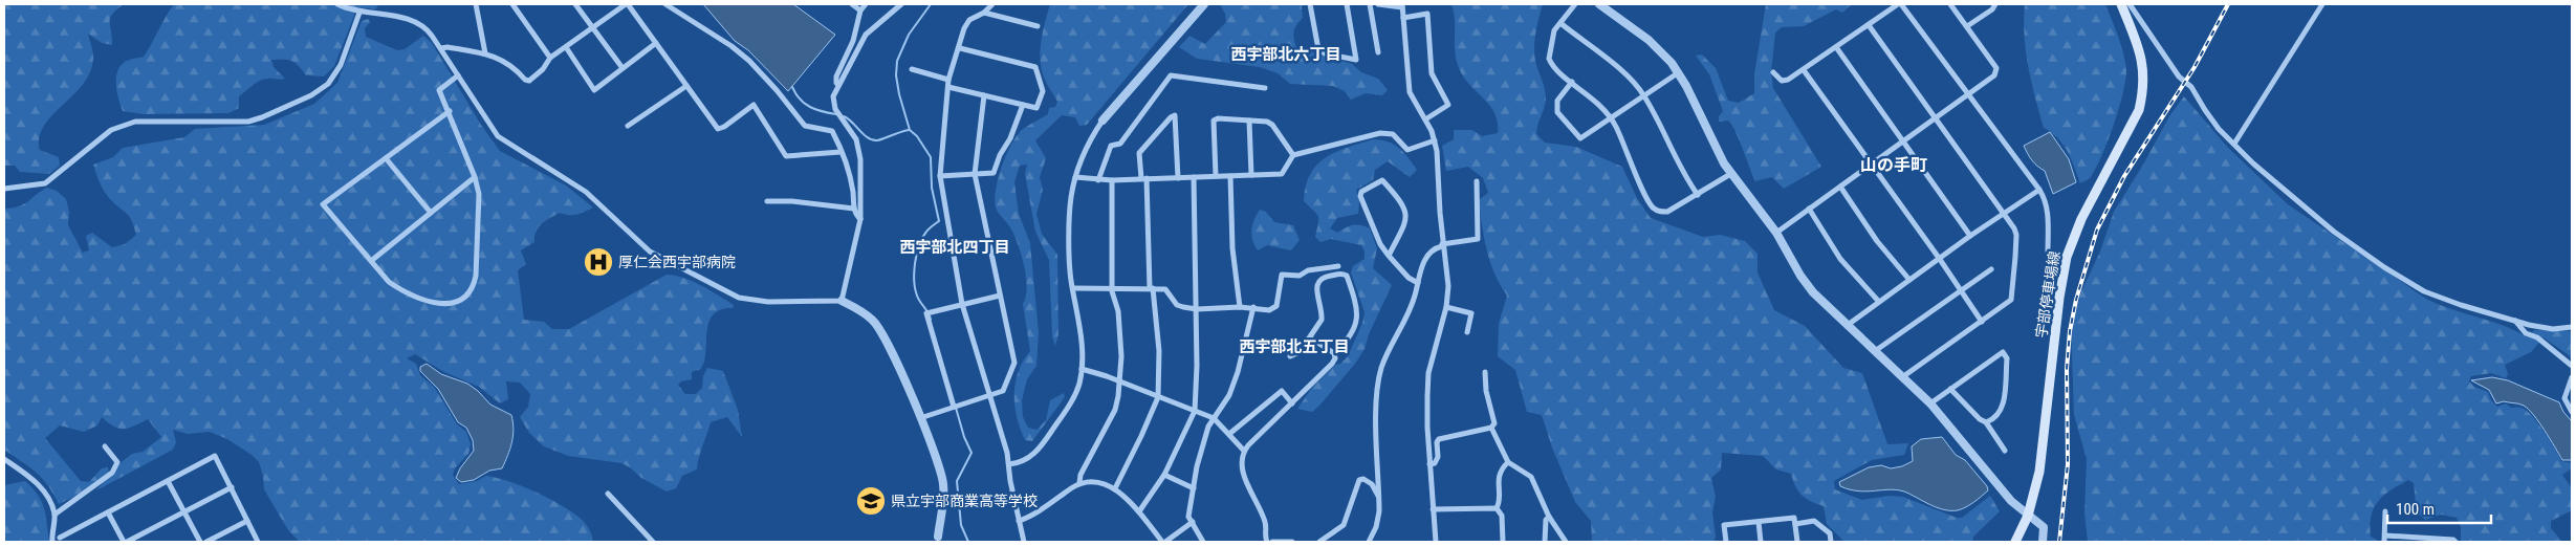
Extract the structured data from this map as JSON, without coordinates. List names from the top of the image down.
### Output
{
  "streets": {
    "main road": ["宇部停車場線"]
  },
  "districts": [
    "西宇部北六丁目",
    "山の手町",
    "西宇部北四丁目",
    "西宇部北五丁目"
  ],
  "places": {
    "hospital": ["厚仁会西宇部病院"],
    "school or university": ["県立宇部商業高等学校"]
  },
  "scale_bar": "100 m"
}
